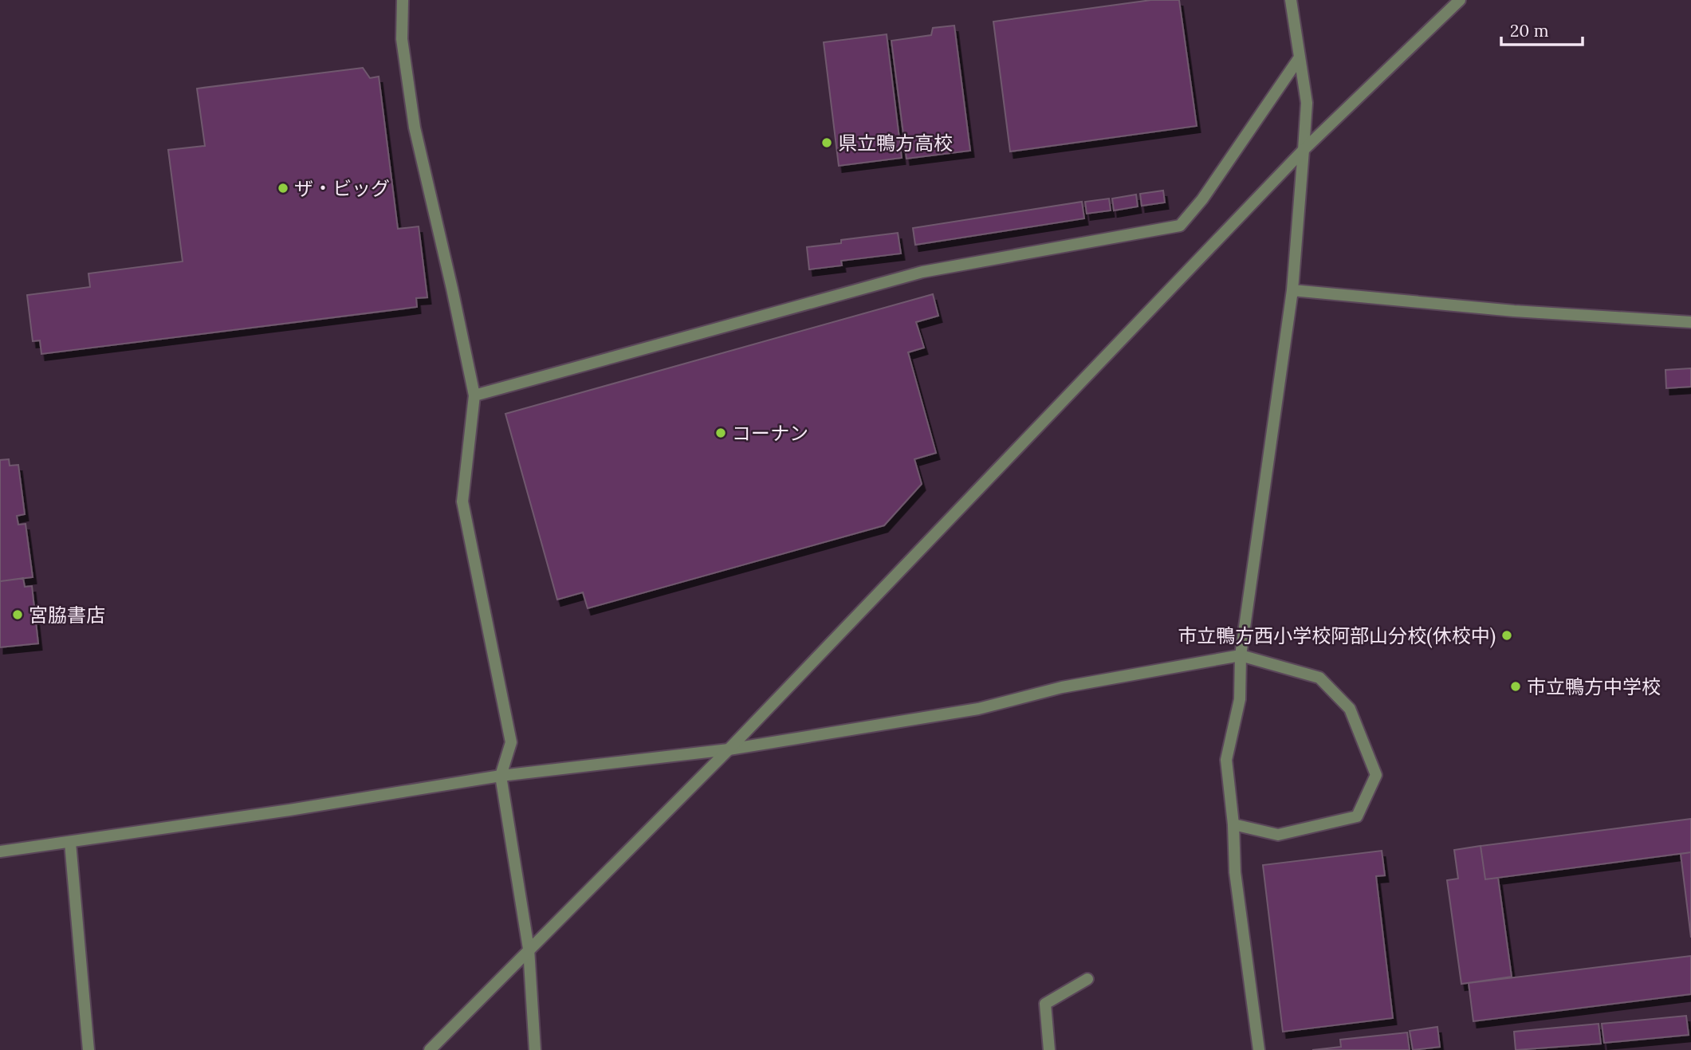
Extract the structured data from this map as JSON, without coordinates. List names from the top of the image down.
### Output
{
  "places": [
    "県立鴨方高校",
    "ザ・ビッグ",
    "コーナン",
    "宮脇書店",
    "市立鴨方西小学校阿部山分校(休校中)",
    "市立鴨方中学校"
  ],
  "scale_bar": "20 m"
}
